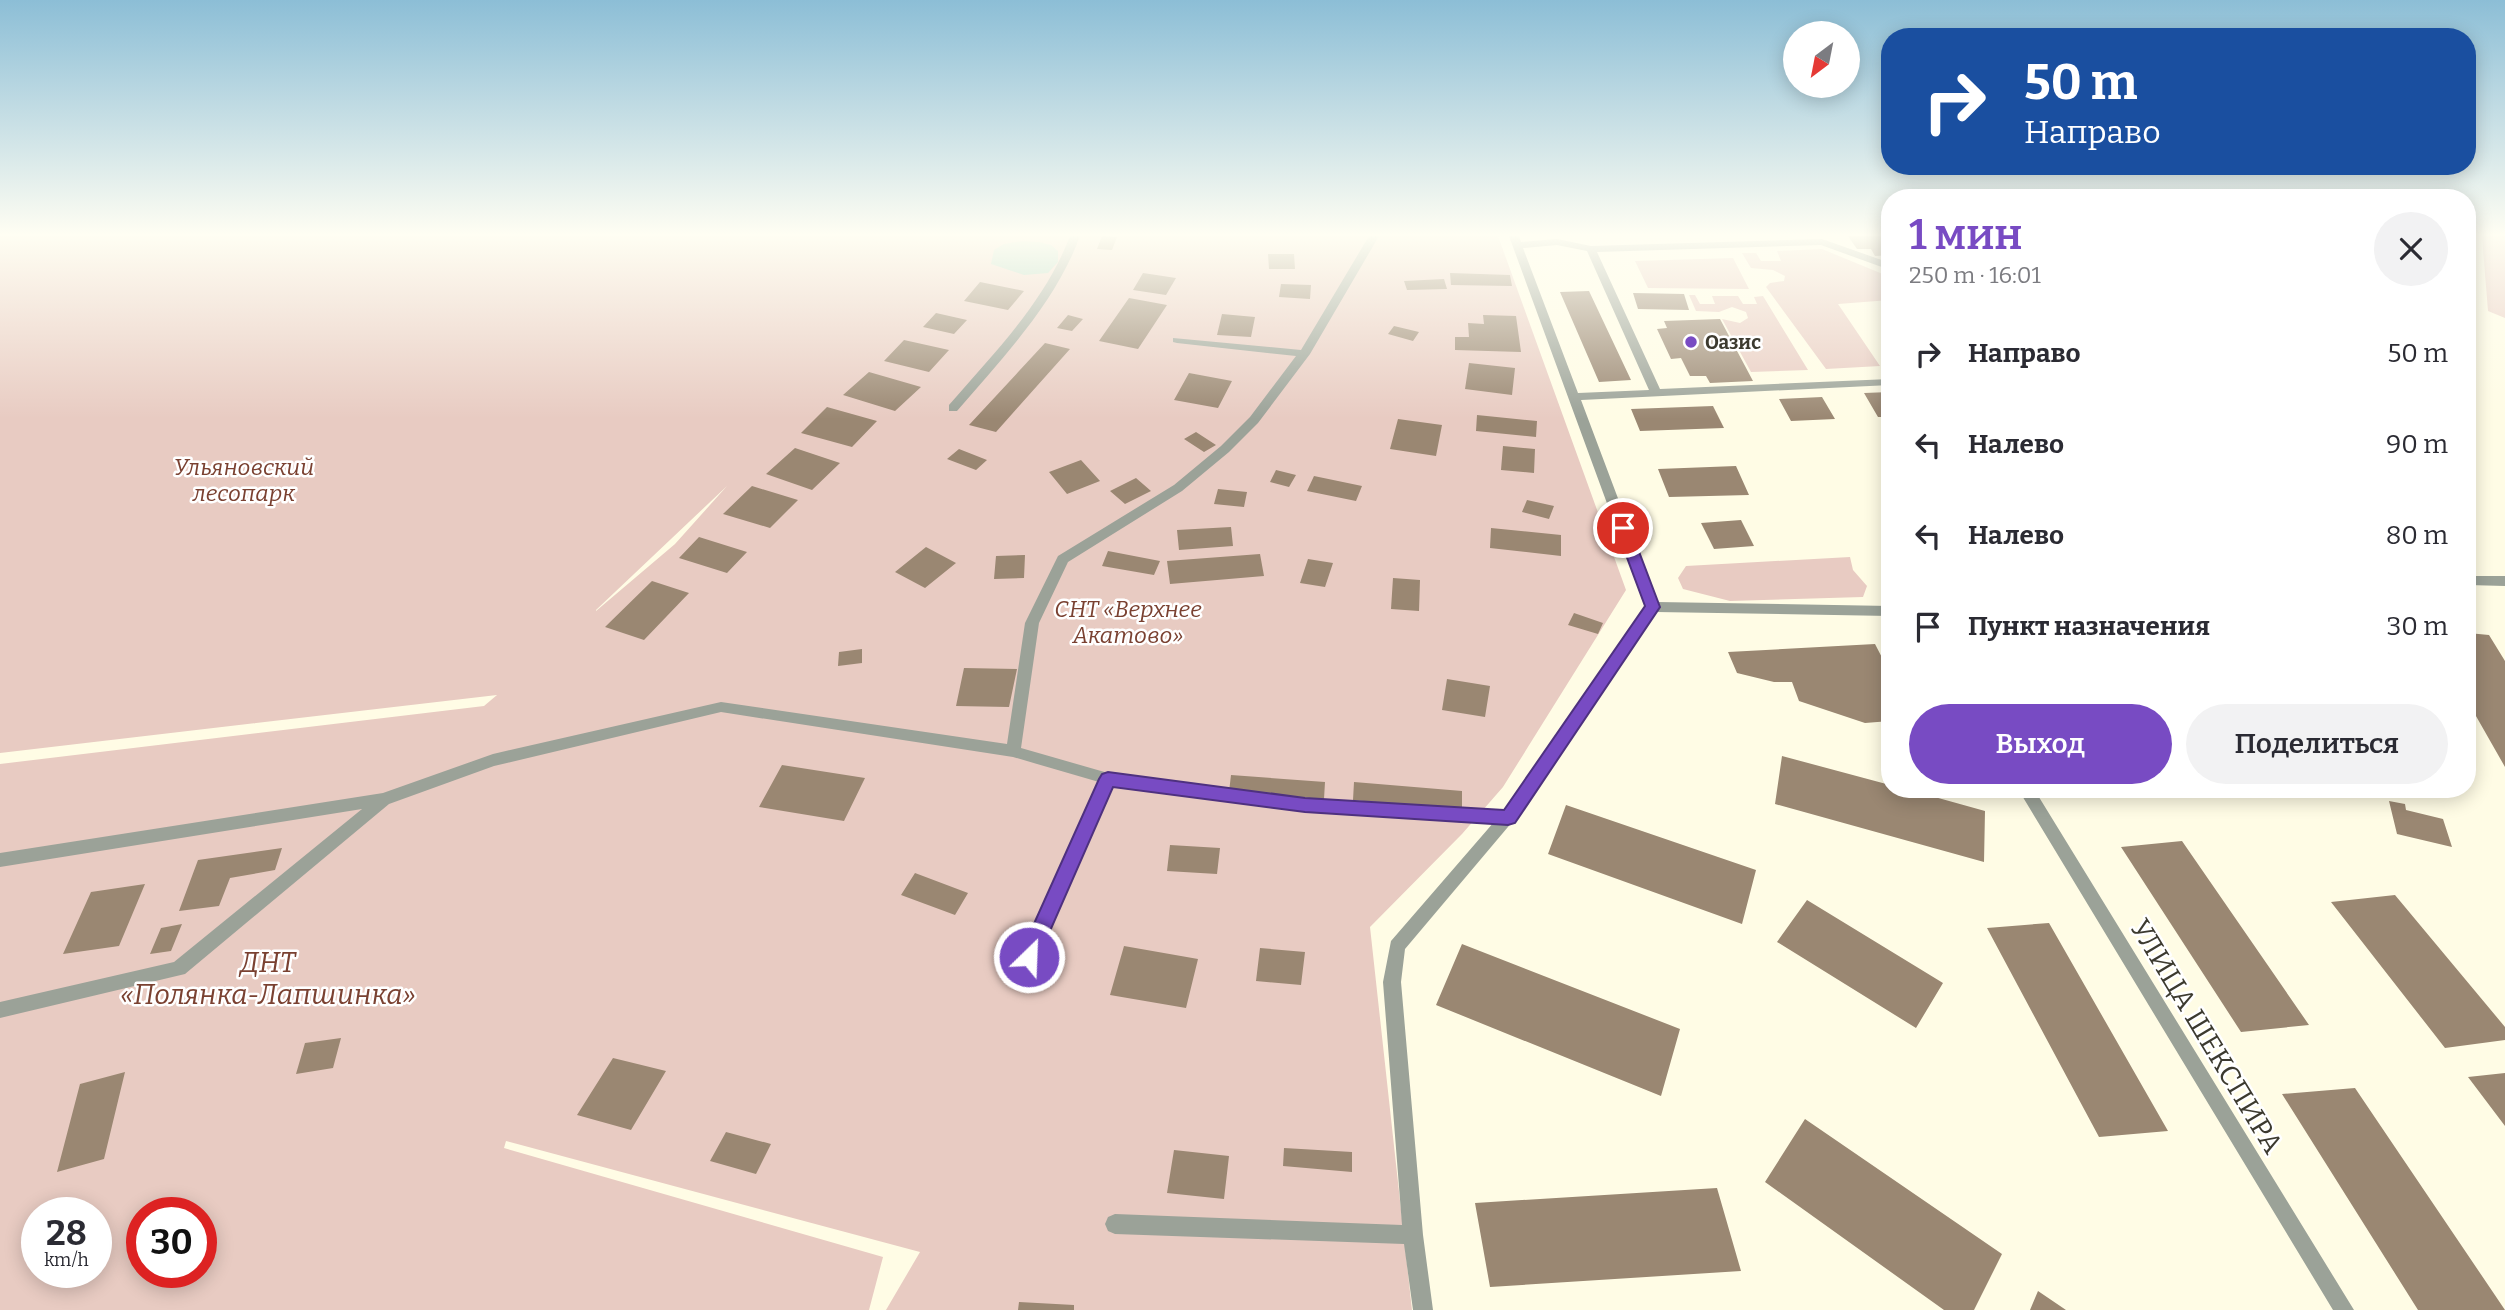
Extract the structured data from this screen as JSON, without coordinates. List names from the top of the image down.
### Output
{
  "streets": {
    "street": ["УЛИЦА ШЕКСПИРА"]
  },
  "parks": ["Ульяновский лесопарк", "СНТ «Верхнее Акатово»", "ДНТ «Полянка-Лапшинка»"],
  "places": ["Оазис"],
  "north": "bottom left",
  "page": {
    "turn": ["50 m", "Направо"],
    "heading": ["1 мин", "250 m · 16:01"],
    "list": [
      {
        "name": "Направо",
        "value": "50 m"
      },
      {
        "name": "Налево",
        "value": "90 m"
      },
      {
        "name": "Налево",
        "value": "80 m"
      },
      {
        "name": "Пункт назначения",
        "value": "30 m"
      }
    ],
    "buttons": ["Выход", "Поделиться"],
    "speed": "28 km/h",
    "limit": "30"
  }
}
